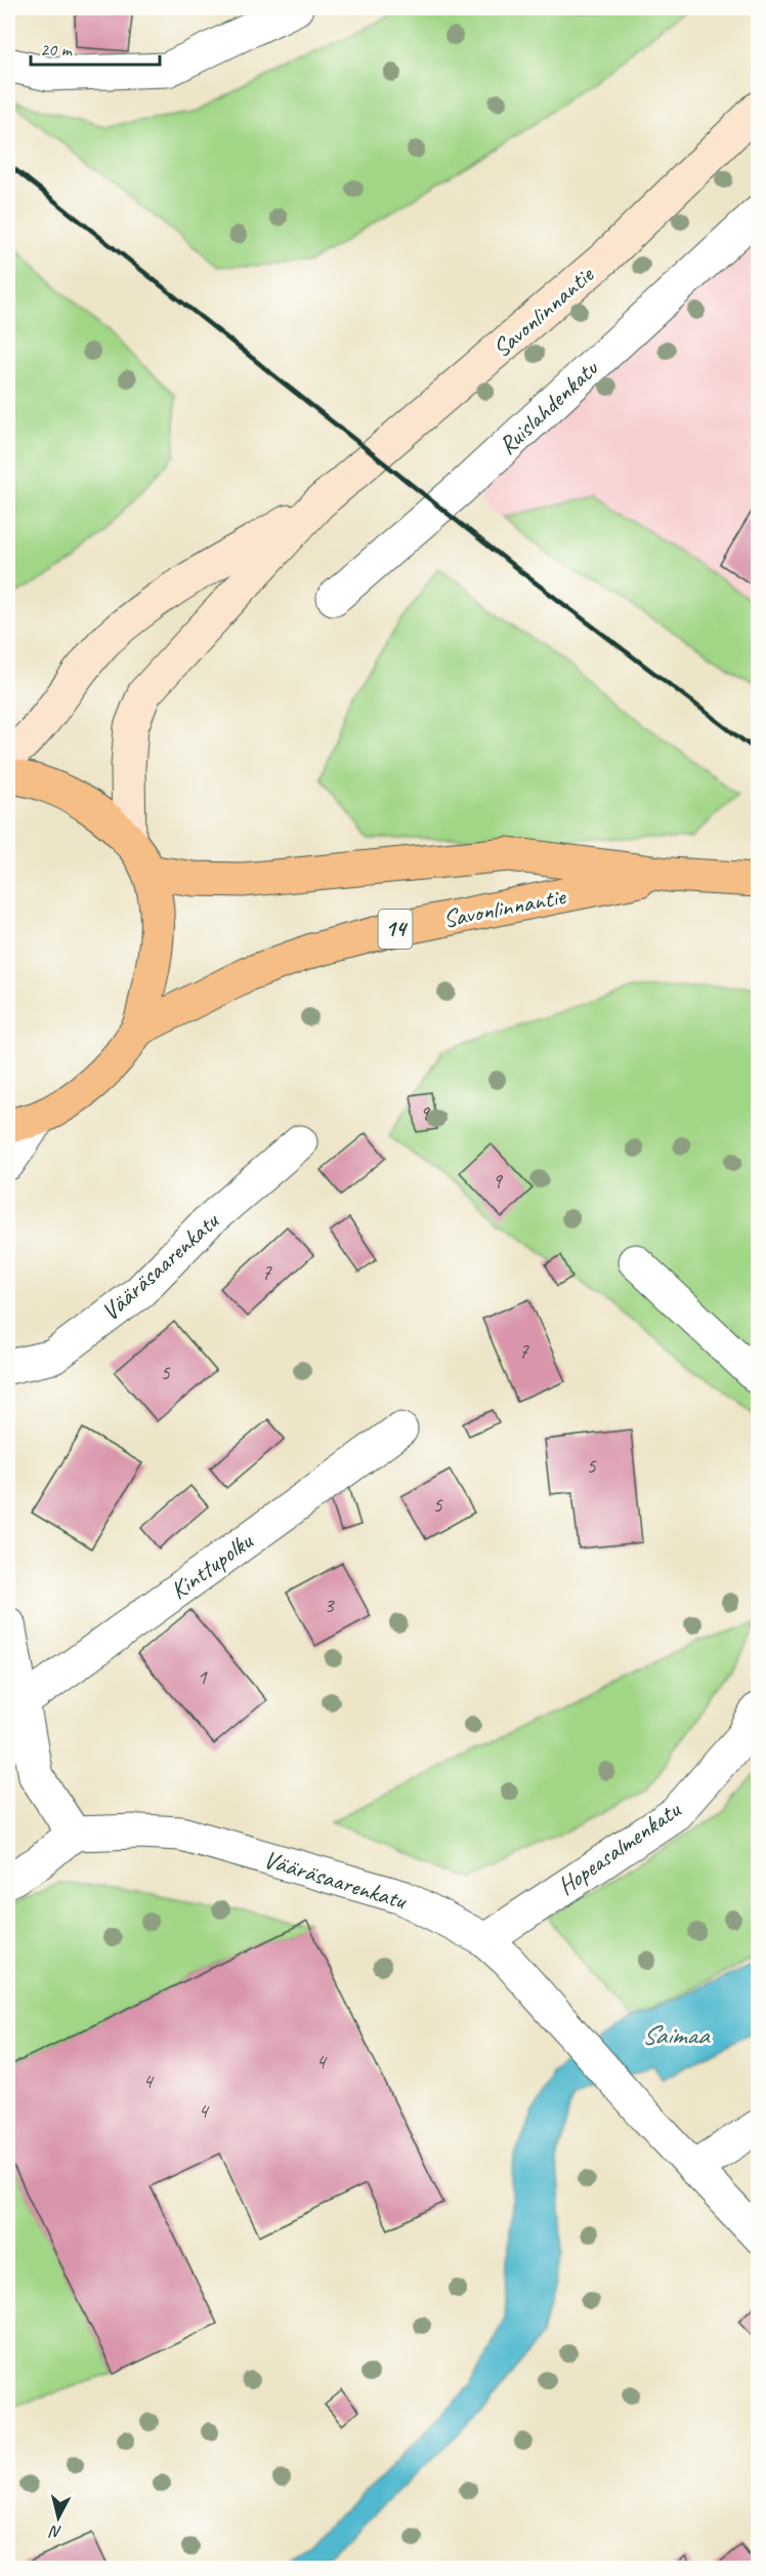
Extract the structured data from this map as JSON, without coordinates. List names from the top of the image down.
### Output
{
  "streets": {
    "highway": ["Savonlinnantie", "14"],
    "street": [
      "Ruislahdenkatu",
      "Vääräsaarenkatu",
      "Kinttupolku",
      "Hopeasalmenkatu"
    ]
  },
  "crossings": [
    ["Savonlinnantie", "14"],
    ["Vääräsaarenkatu", "Hopeasalmenkatu"]
  ],
  "water": ["Saimaa"],
  "house_numbers": [
    "9",
    "9",
    "7",
    "7",
    "5",
    "5",
    "5",
    "3",
    "1",
    "4",
    "4",
    "4"
  ],
  "scale_bar": "20 m",
  "north": "bottom"
}
